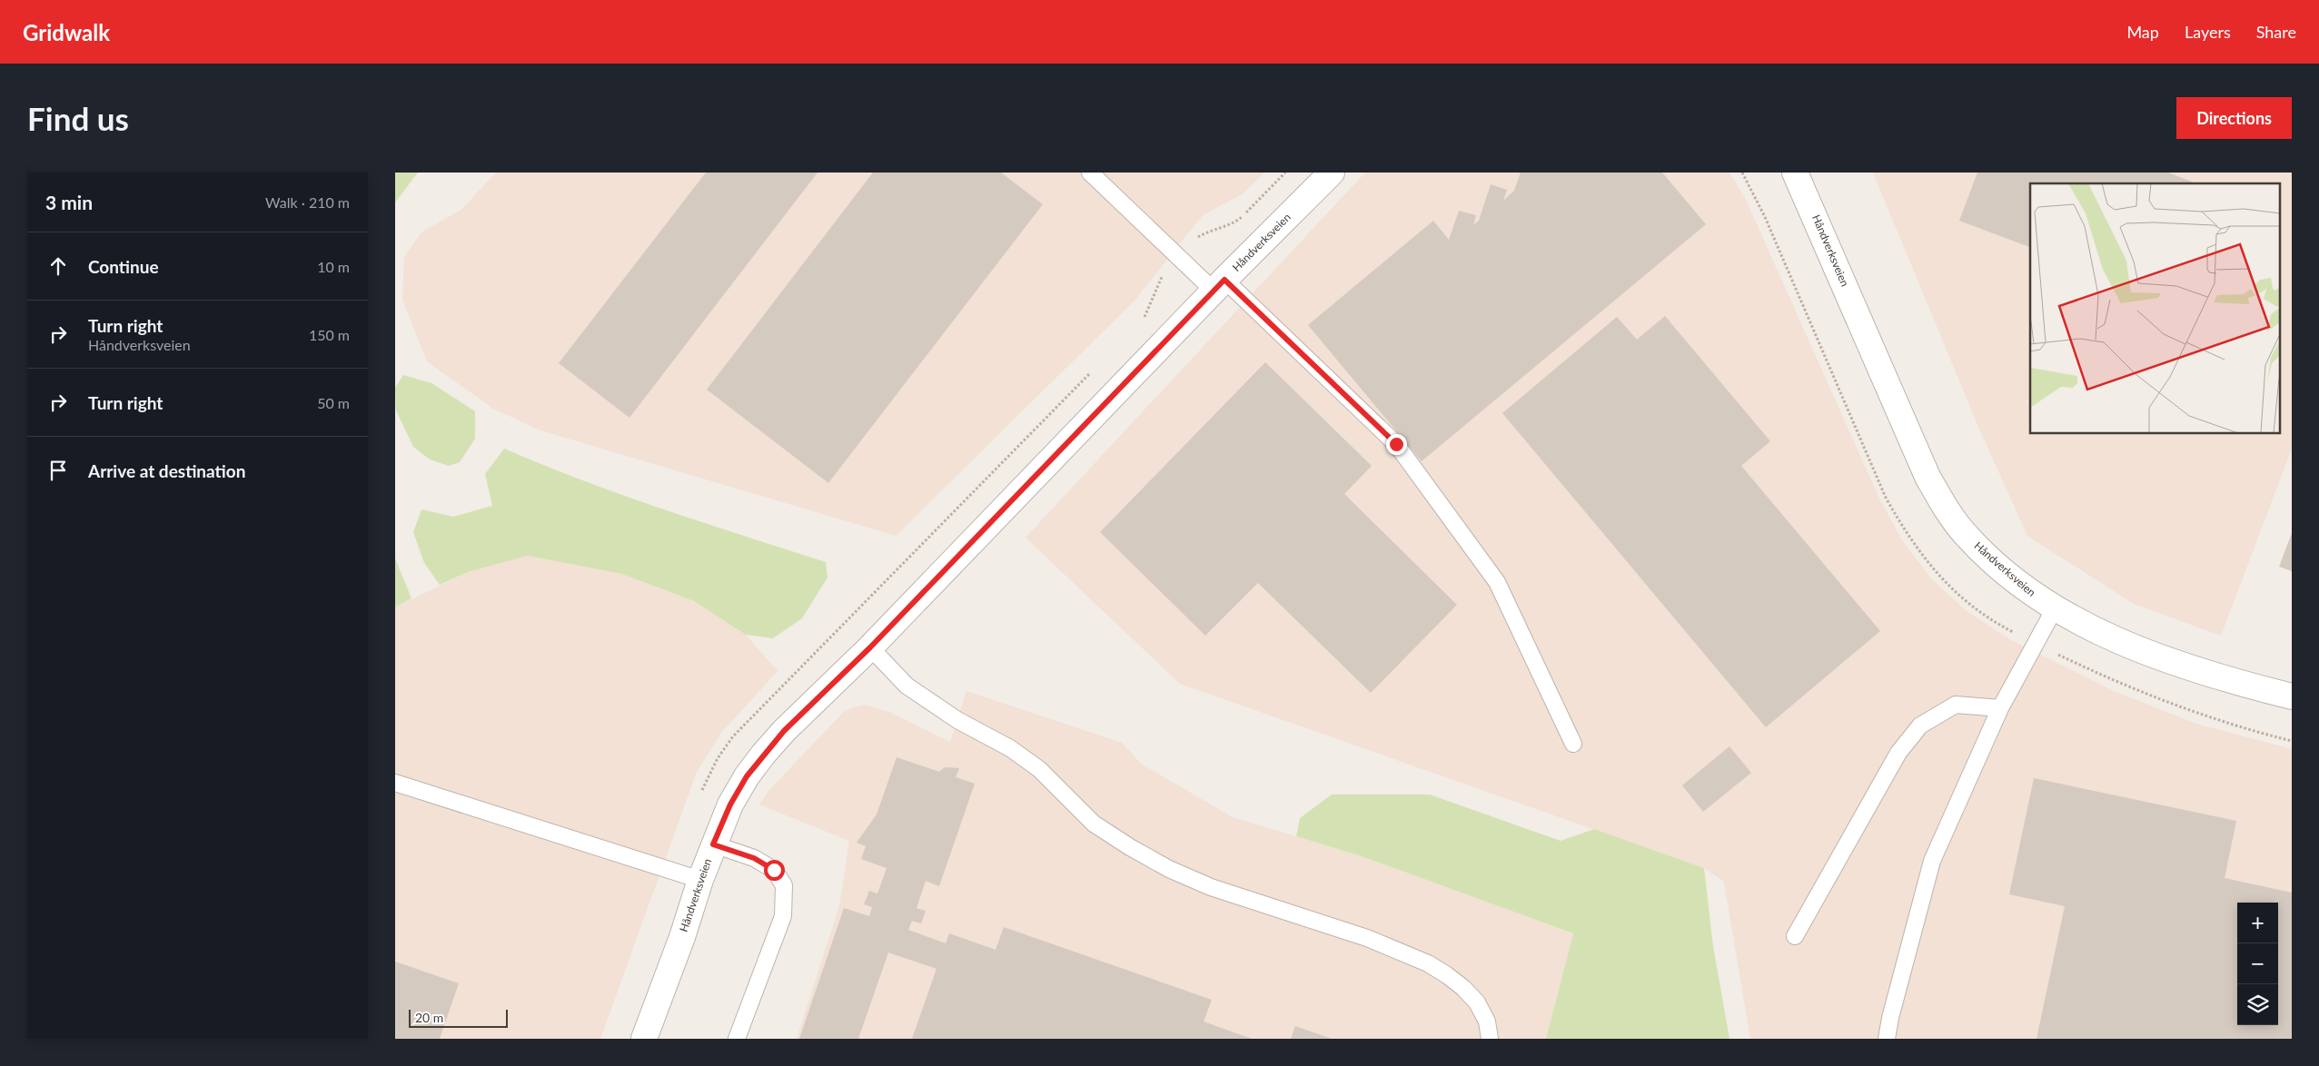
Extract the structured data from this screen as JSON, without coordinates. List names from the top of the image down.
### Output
{
  "streets": {
    "street": ["Håndverksveien"]
  },
  "scale_bar": "20 m",
  "page": {
    "header": "Gridwalk",
    "nav": ["Map", "Layers", "Share"],
    "buttons": "Directions",
    "title": "Find us",
    "heading": ["3 min", "Walk · 210 m"],
    "list": [
      ["Continue", "10 m"],
      ["Turn right", "Håndverksveien", "150 m"],
      ["Turn right", "50 m"],
      "Arrive at destination"
    ],
    "map_buttons": ["+", "−"],
    "scale": "20 m"
  }
}
